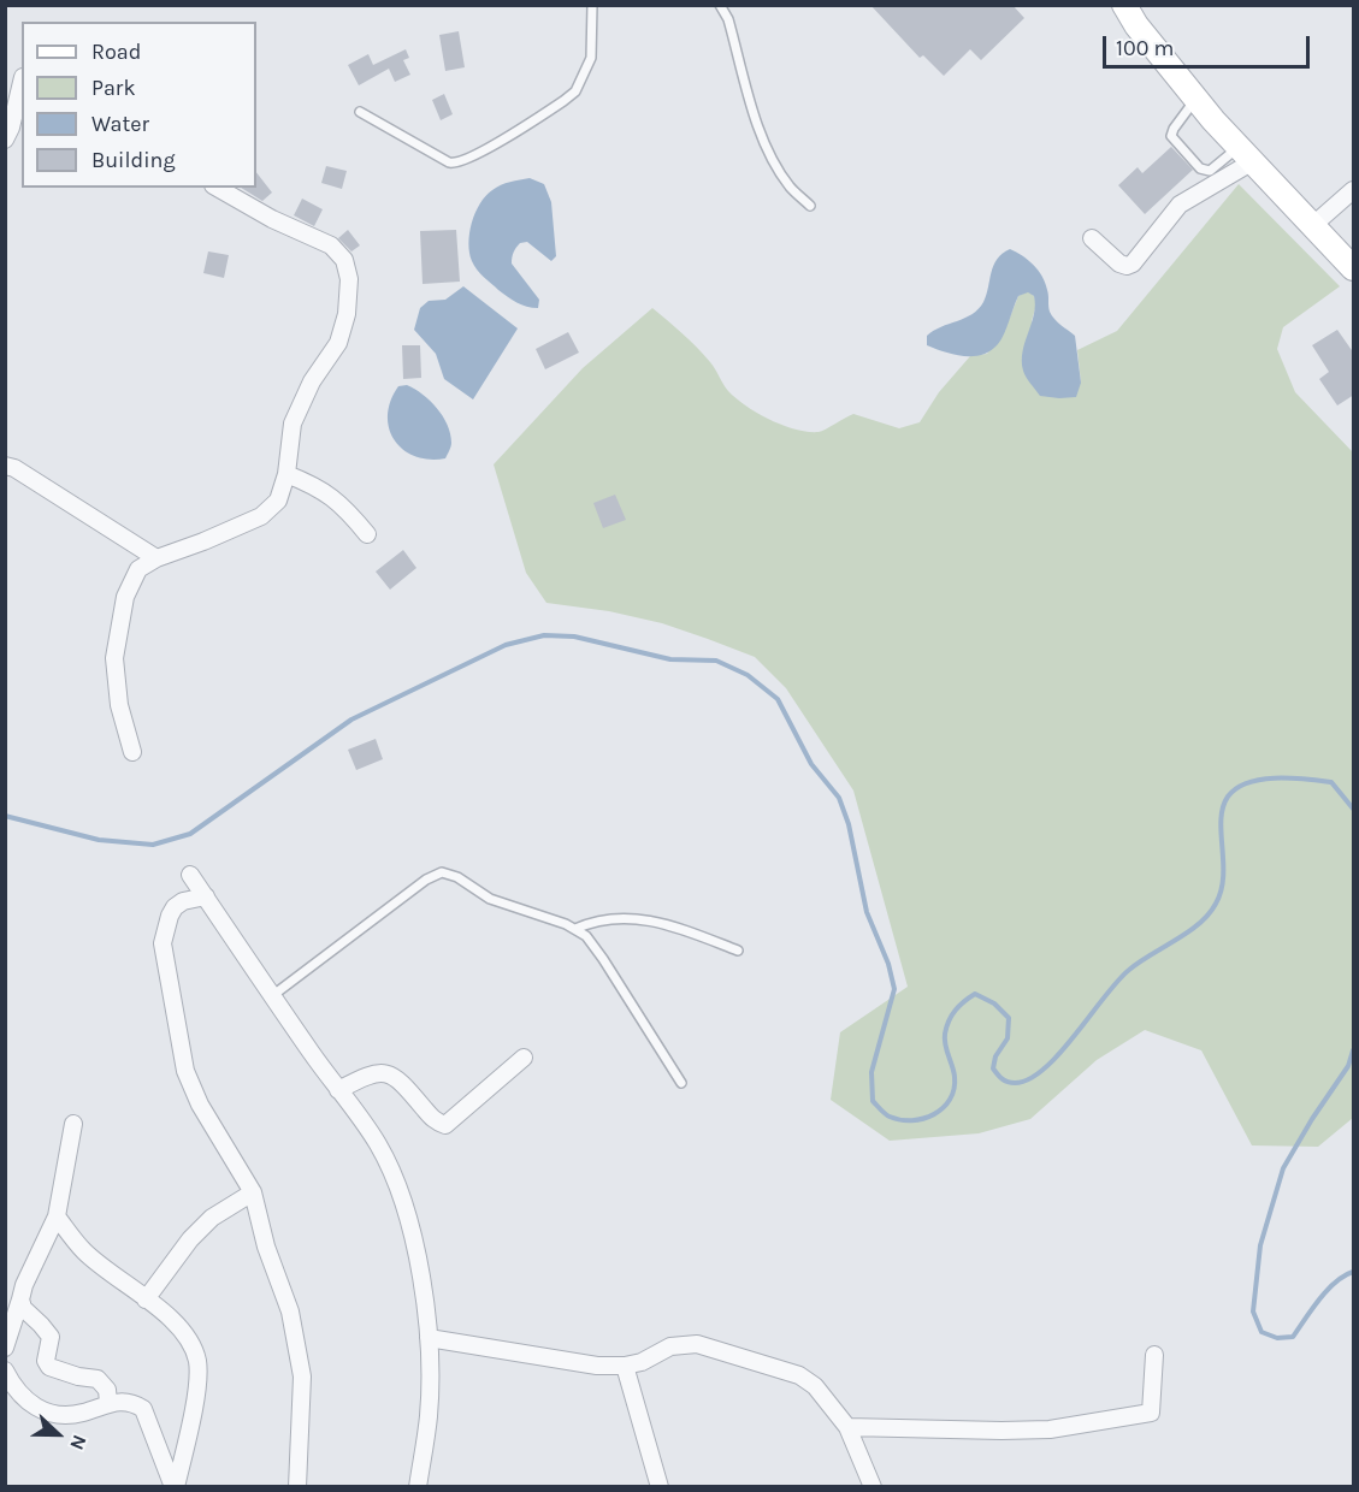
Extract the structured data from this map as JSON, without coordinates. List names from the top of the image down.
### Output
{
  "legend": [
    "Road",
    "Park",
    "Water",
    "Building"
  ],
  "scale_bar": "100 m",
  "north": "right"
}
